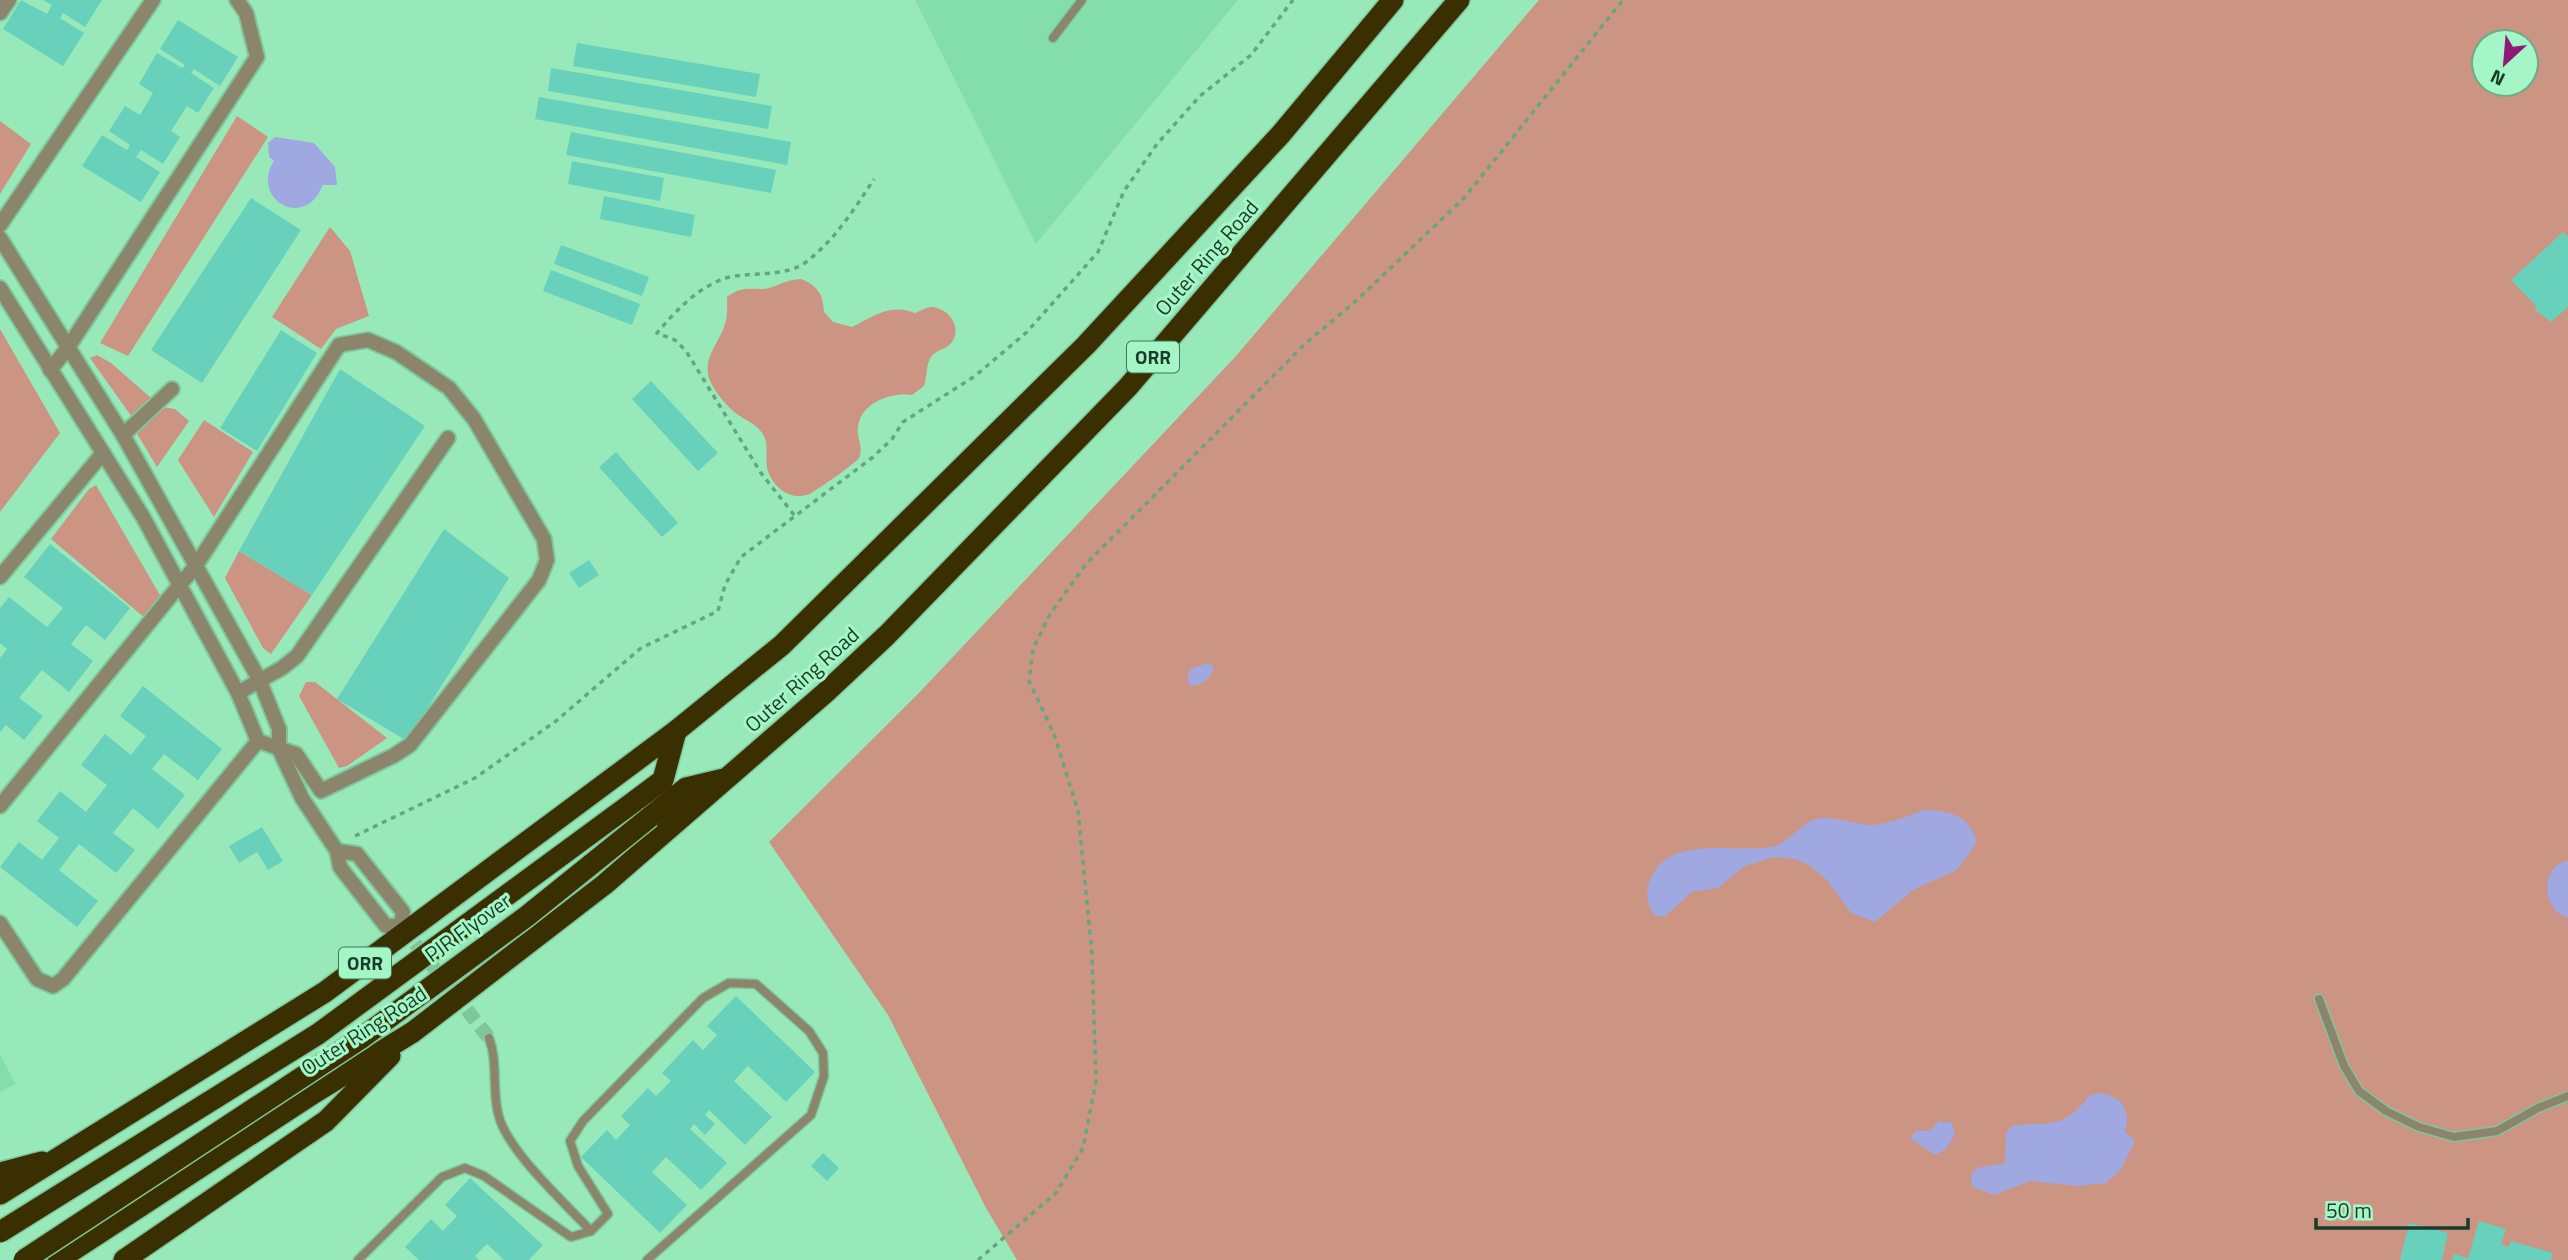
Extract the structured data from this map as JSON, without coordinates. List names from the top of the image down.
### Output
{
  "streets": {
    "highway": ["Outer Ring Road", "ORR", "PJR Flyover"]
  },
  "crossings": [
    ["Outer Ring Road", "PJR Flyover"]
  ],
  "scale_bar": "50 m",
  "north": "bottom left"
}
